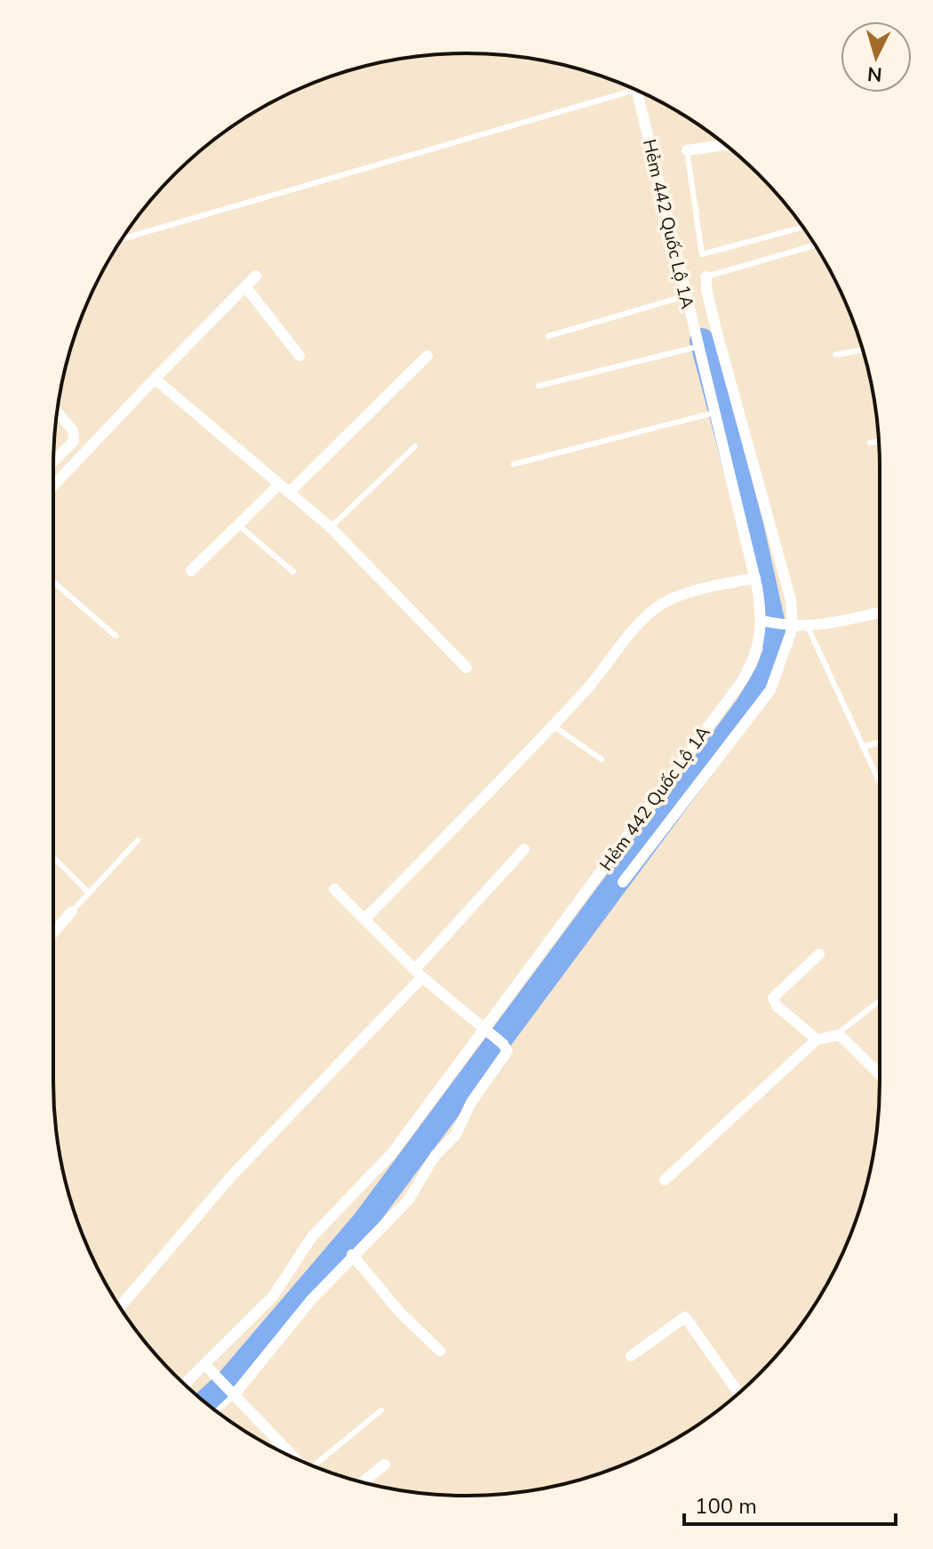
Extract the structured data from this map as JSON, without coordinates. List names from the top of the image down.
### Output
{
  "streets": {
    "street": ["Hẻm 442 Quốc Lộ 1A"]
  },
  "scale_bar": "100 m",
  "north": "bottom"
}
